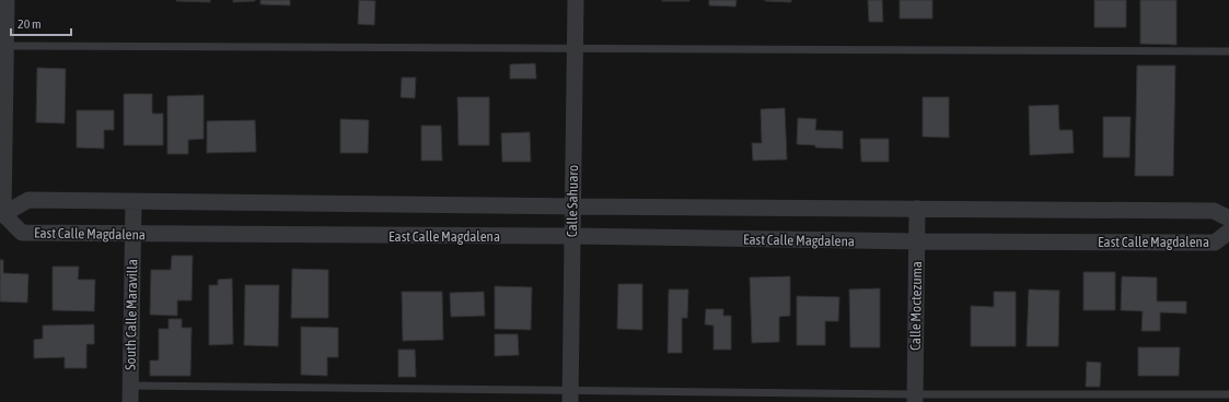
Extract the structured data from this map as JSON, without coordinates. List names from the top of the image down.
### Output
{
  "streets": {
    "street": [
      "Calle Sahuaro",
      "East Calle Magdalena",
      "Calle Moctezuma",
      "South Calle Maravilla"
    ]
  },
  "crossings": [
    ["Calle Sahuaro", "East Calle Magdalena"],
    ["East Calle Magdalena", "Calle Moctezuma"],
    ["East Calle Magdalena", "South Calle Maravilla"]
  ],
  "scale_bar": "20 m"
}
